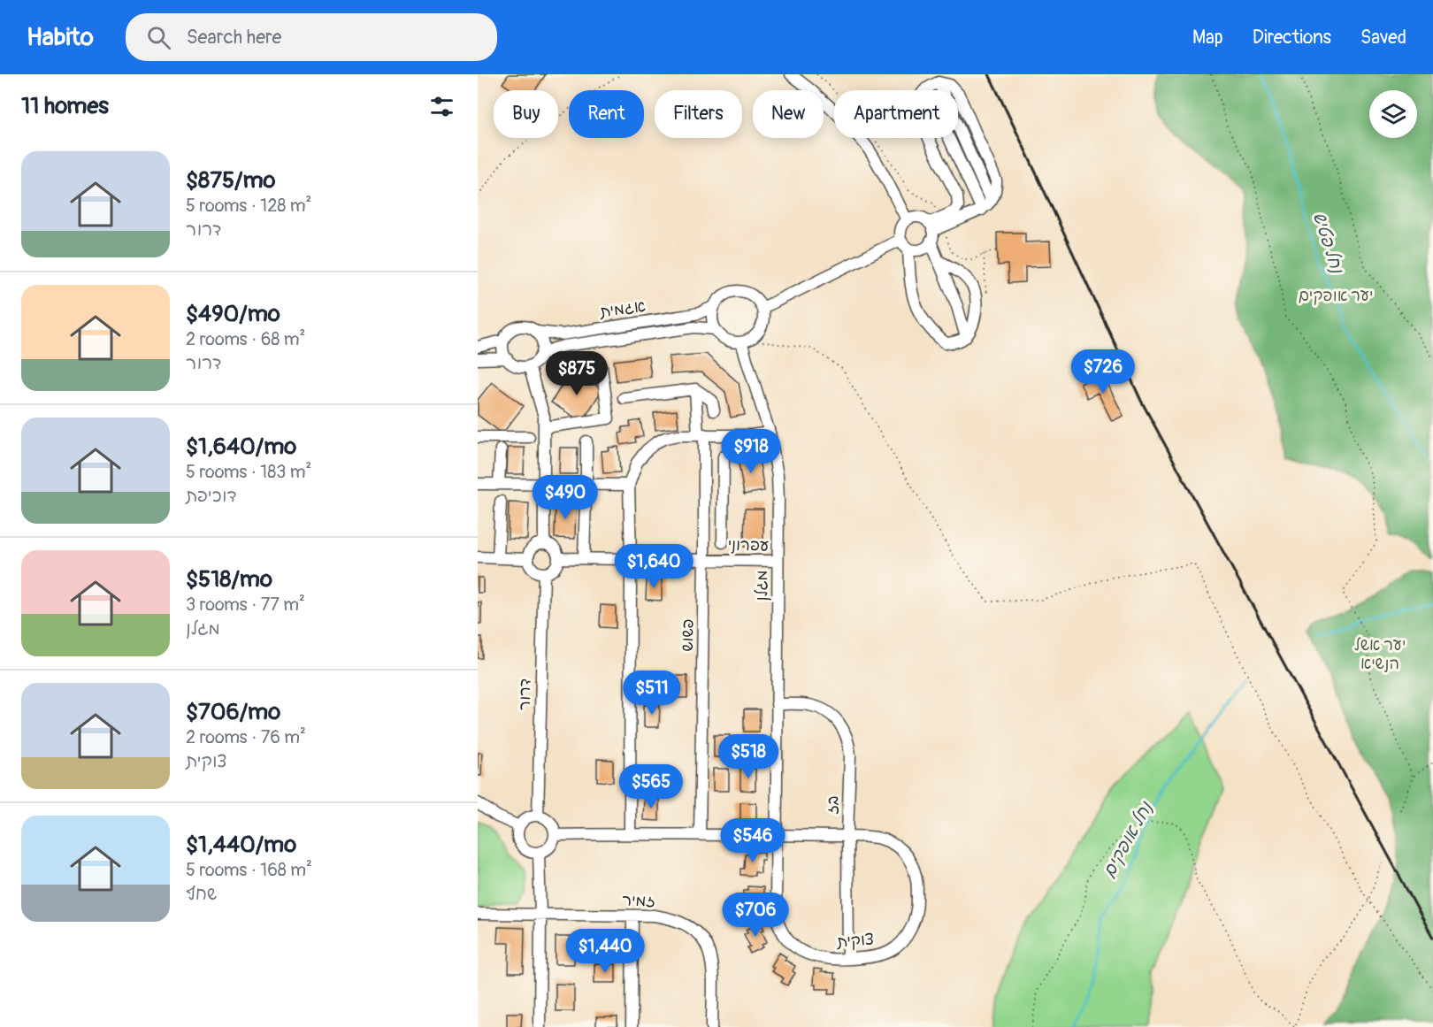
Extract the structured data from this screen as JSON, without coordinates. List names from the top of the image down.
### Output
{
  "streets": {
    "street": [
      "אגמית",
      "עפרוני",
      "מגלן",
      "פשוש",
      "דרור",
      "בז",
      "זמיר",
      "צוקית"
    ]
  },
  "crossings": [
    ["אגמית", "מגלן"],
    ["עפרוני", "מגלן"],
    ["עפרוני", "פשוש"],
    ["עפרוני", "דרור"],
    ["מגלן", "בז"],
    ["מגלן", "צוקית"],
    ["בז", "צוקית"]
  ],
  "water": ["נחל פטיש", "נחל אופקים"],
  "parks": ["יער אופקים", "יער אשל הנשיא"],
  "page": {
    "header": "Habito",
    "search": "Search here",
    "nav": ["Map", "Directions", "Saved"],
    "heading": "11 homes",
    "chip": [
      "Buy",
      "Rent",
      "Filters",
      "New",
      "Apartment"
    ],
    "list": [
      {
        "name": "$875/mo",
        "note": "5 rooms · 128 m² · דרור"
      },
      {
        "name": "$490/mo",
        "note": "2 rooms · 68 m² · דרור"
      },
      {
        "name": "$1,640/mo",
        "note": "5 rooms · 183 m² · דוכיפת"
      },
      {
        "name": "$518/mo",
        "note": "3 rooms · 77 m² · מגלן"
      },
      {
        "name": "$706/mo",
        "note": "2 rooms · 76 m² · צוקית"
      },
      {
        "name": "$1,440/mo",
        "note": "5 rooms · 168 m² · שחף"
      }
    ],
    "price": [
      "$726",
      "$875",
      "$918",
      "$490",
      "$1,640",
      "$511",
      "$518",
      "$565",
      "$546",
      "$706",
      "$1,440"
    ]
  }
}
